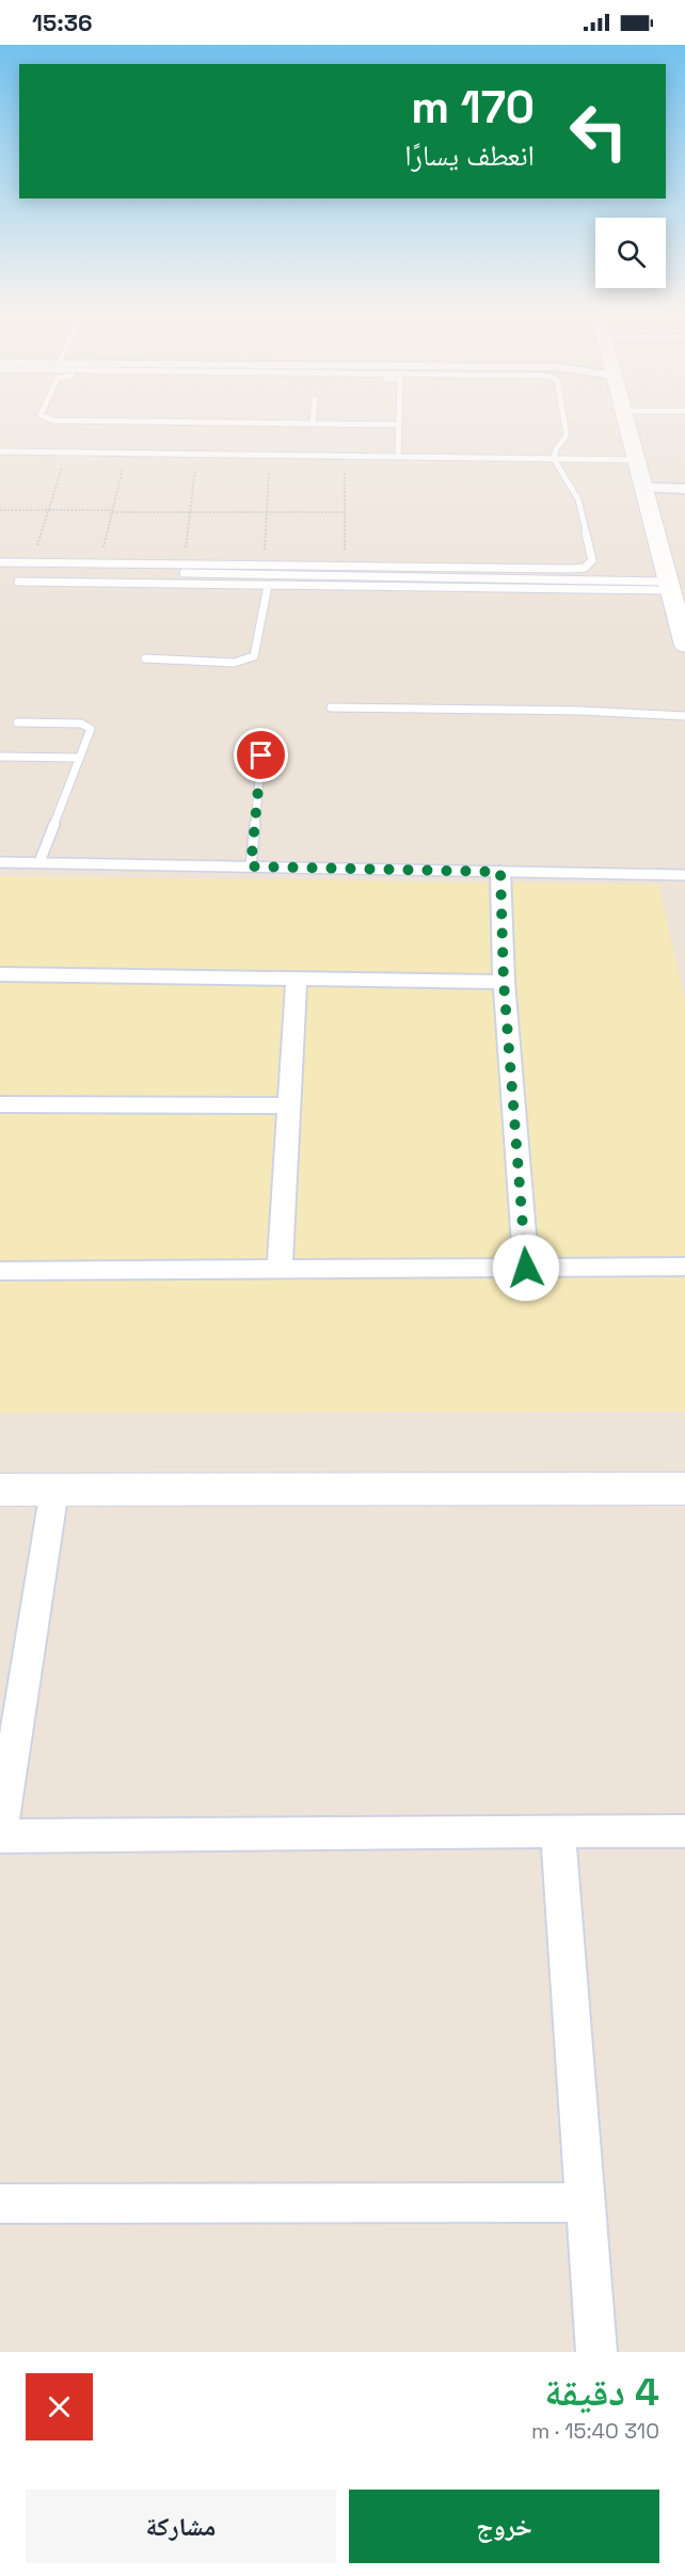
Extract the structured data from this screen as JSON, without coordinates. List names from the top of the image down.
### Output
{
  "page": {
    "status": "15:36",
    "turn": ["170 m", "انعطف يسارًا"],
    "heading": ["4 دقيقة", "310 m · 15:40"],
    "buttons": ["خروج", "مشاركة"]
  }
}
